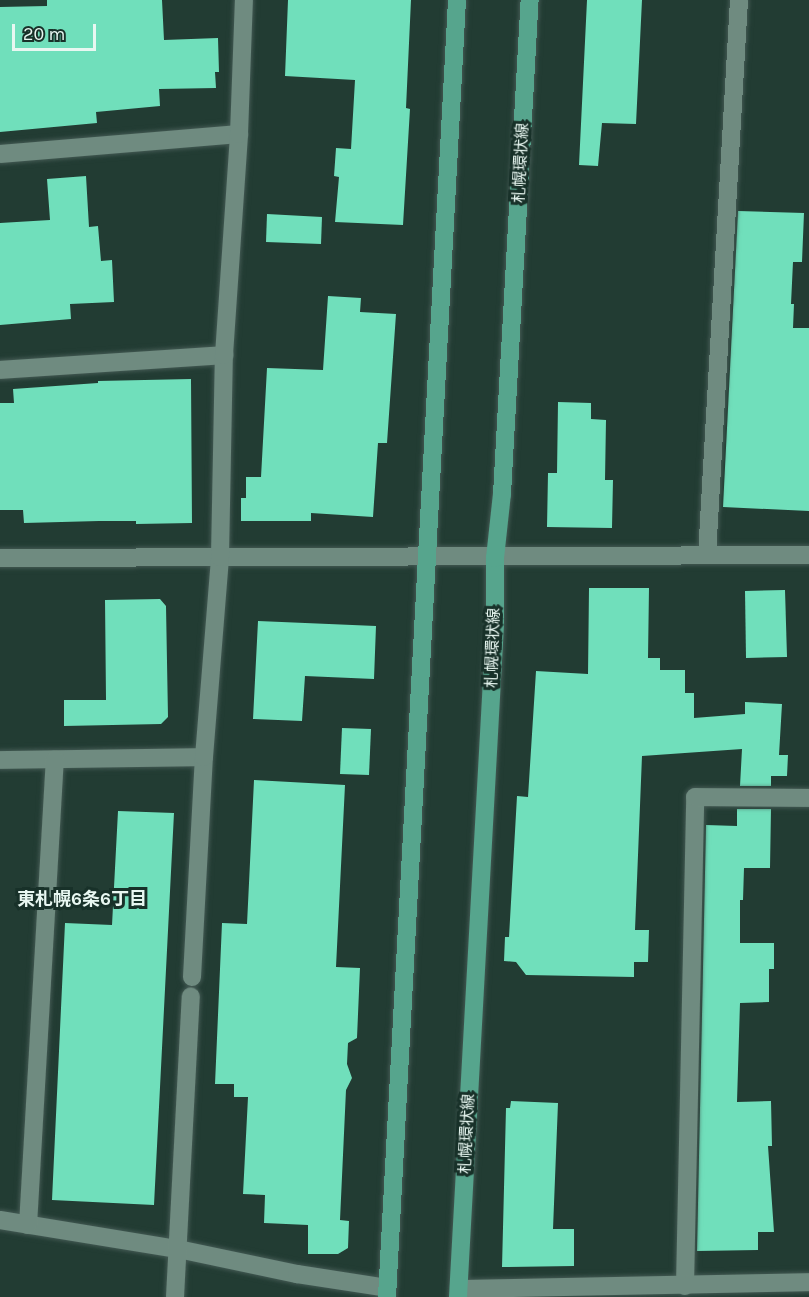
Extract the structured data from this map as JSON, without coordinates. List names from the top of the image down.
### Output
{
  "streets": {
    "main road": ["札幌環状線"]
  },
  "districts": ["東札幌6条6丁目"],
  "scale_bar": "20 m"
}
